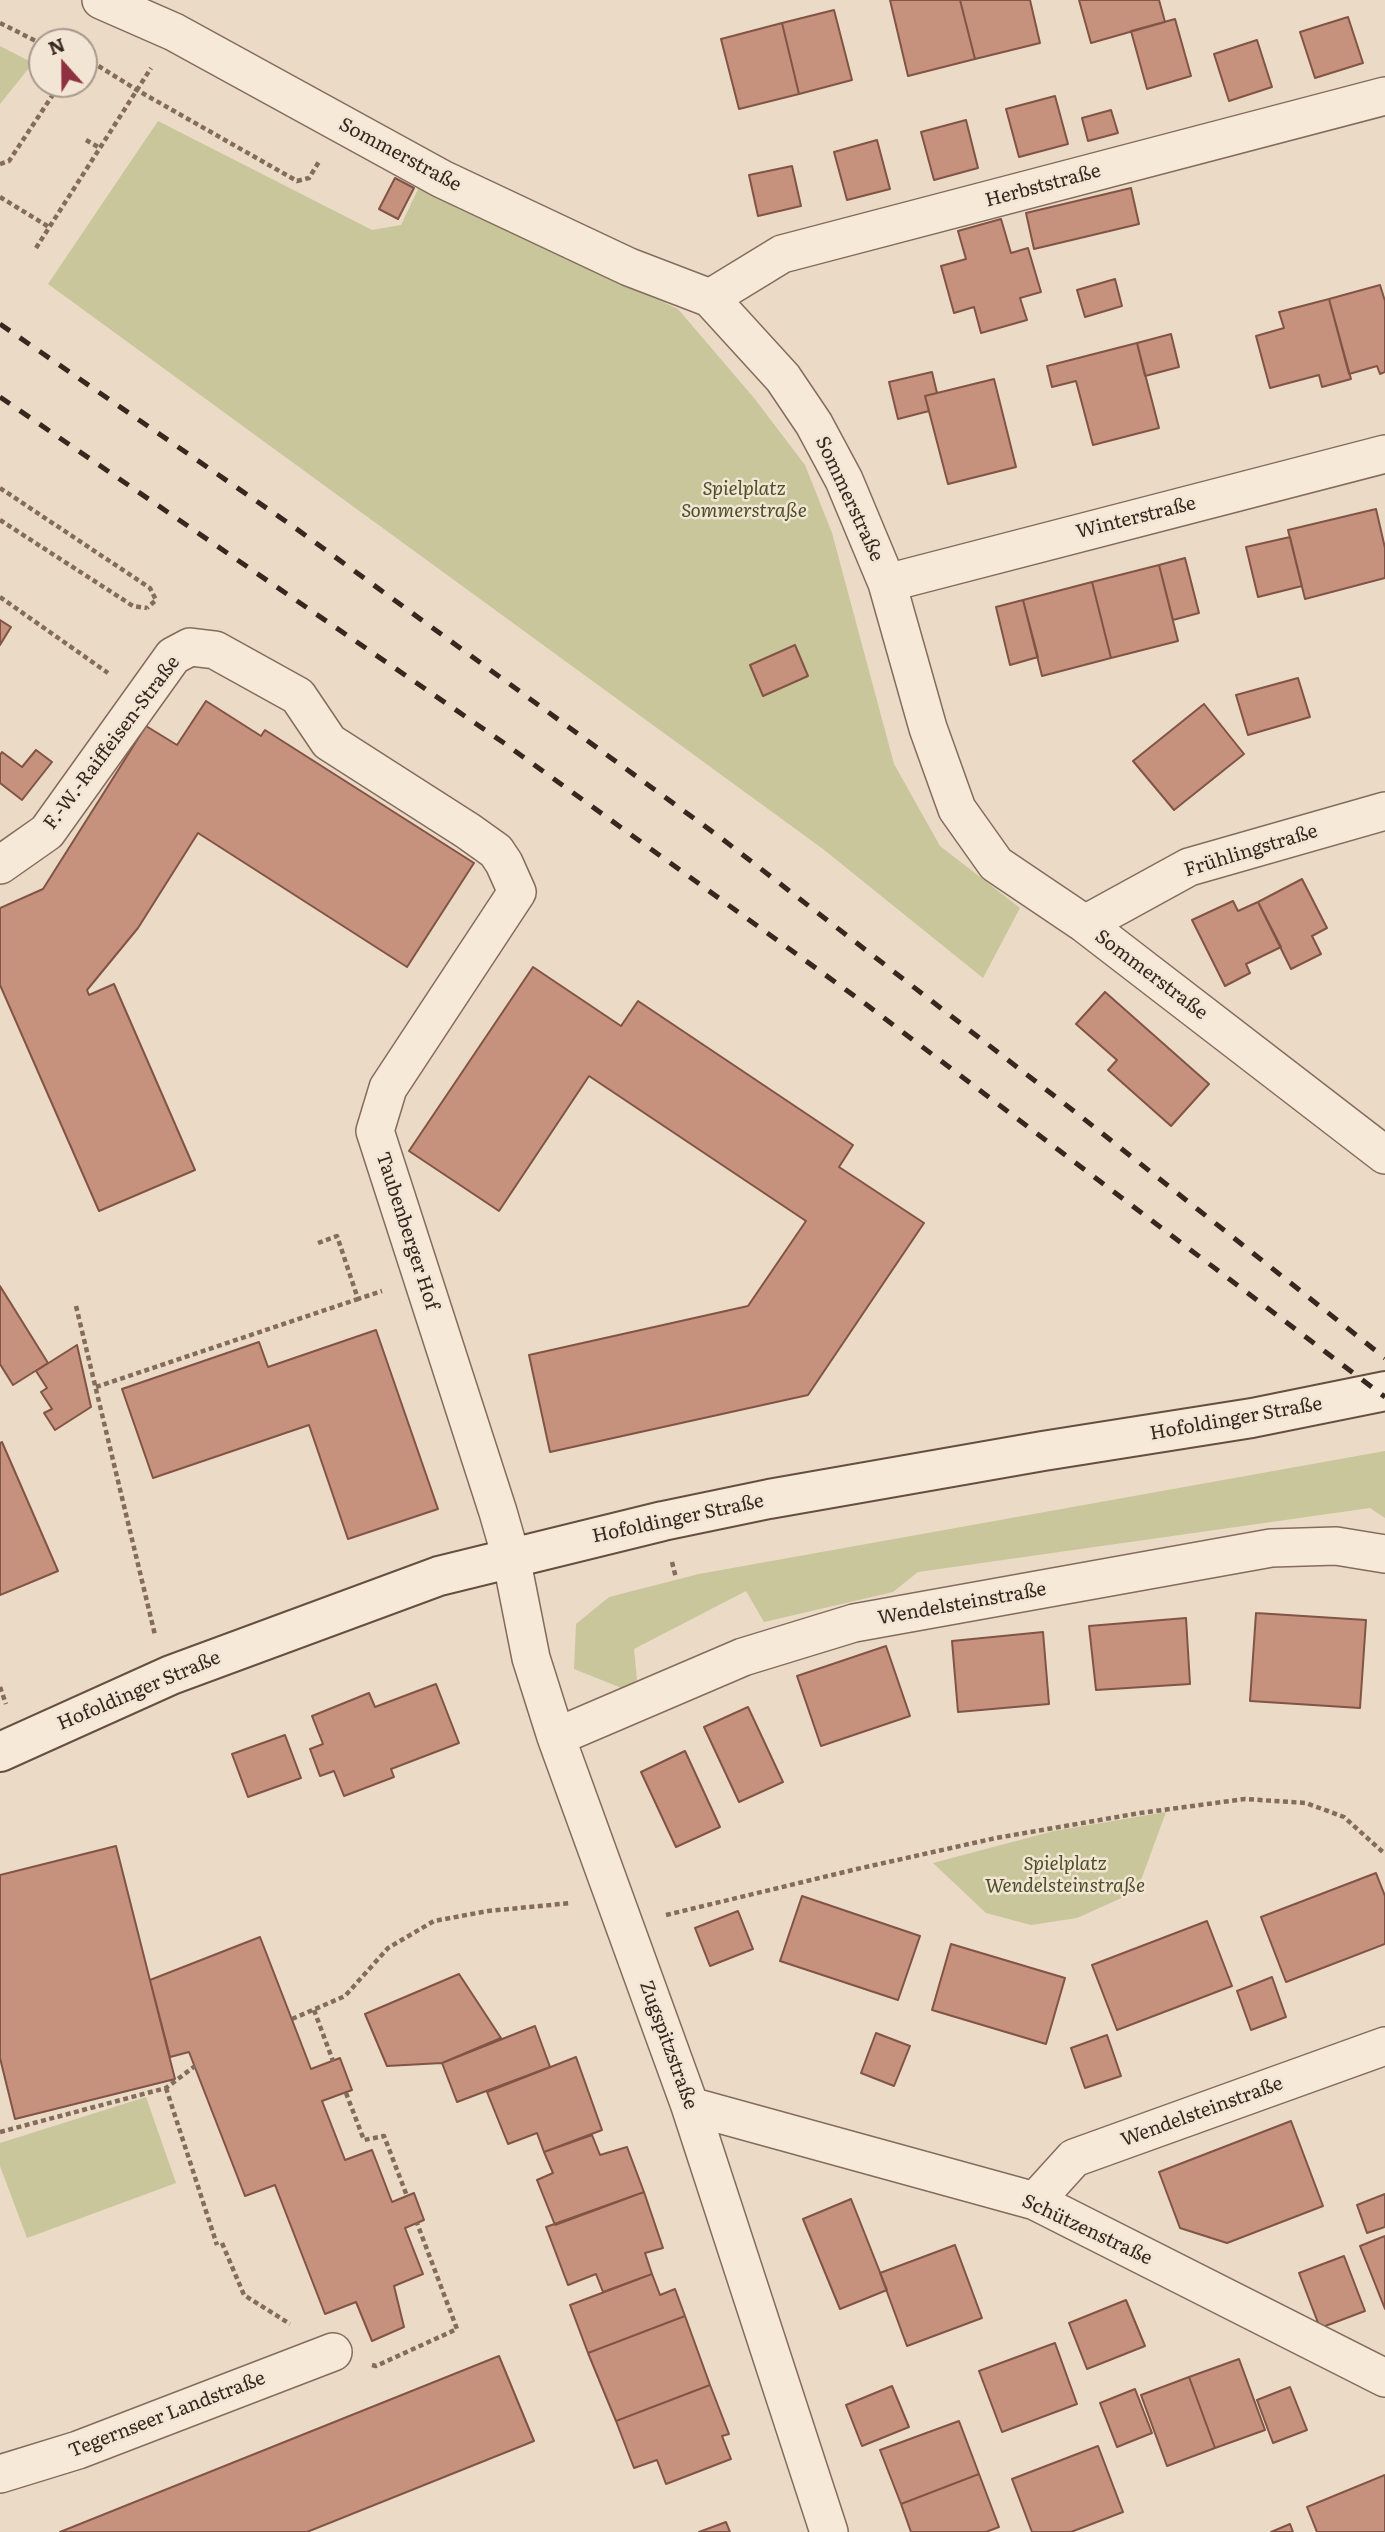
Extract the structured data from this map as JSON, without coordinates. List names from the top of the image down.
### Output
{
  "streets": {
    "main road": ["Hofoldinger Straße"],
    "street": [
      "Sommerstraße",
      "Herbststraße",
      "Winterstraße",
      "F.-W.-Raiffeisen-Straße",
      "Frühlingstraße",
      "Taubenberger Hof",
      "Wendelsteinstraße",
      "Zugspitzstraße",
      "Schützenstraße",
      "Tegernseer Landstraße"
    ]
  },
  "crossings": [
    ["Sommerstraße", "Herbststraße"],
    ["Sommerstraße", "Winterstraße"],
    ["Sommerstraße", "Frühlingstraße"],
    ["F.-W.-Raiffeisen-Straße", "Taubenberger Hof"],
    ["Taubenberger Hof", "Hofoldinger Straße"],
    ["Taubenberger Hof", "Zugspitzstraße"],
    ["Hofoldinger Straße", "Zugspitzstraße"],
    ["Wendelsteinstraße", "Zugspitzstraße"],
    ["Wendelsteinstraße", "Schützenstraße"],
    ["Zugspitzstraße", "Schützenstraße"]
  ],
  "parks": ["Spielplatz Sommerstraße", "Spielplatz Wendelsteinstraße"],
  "north": "top"
}
